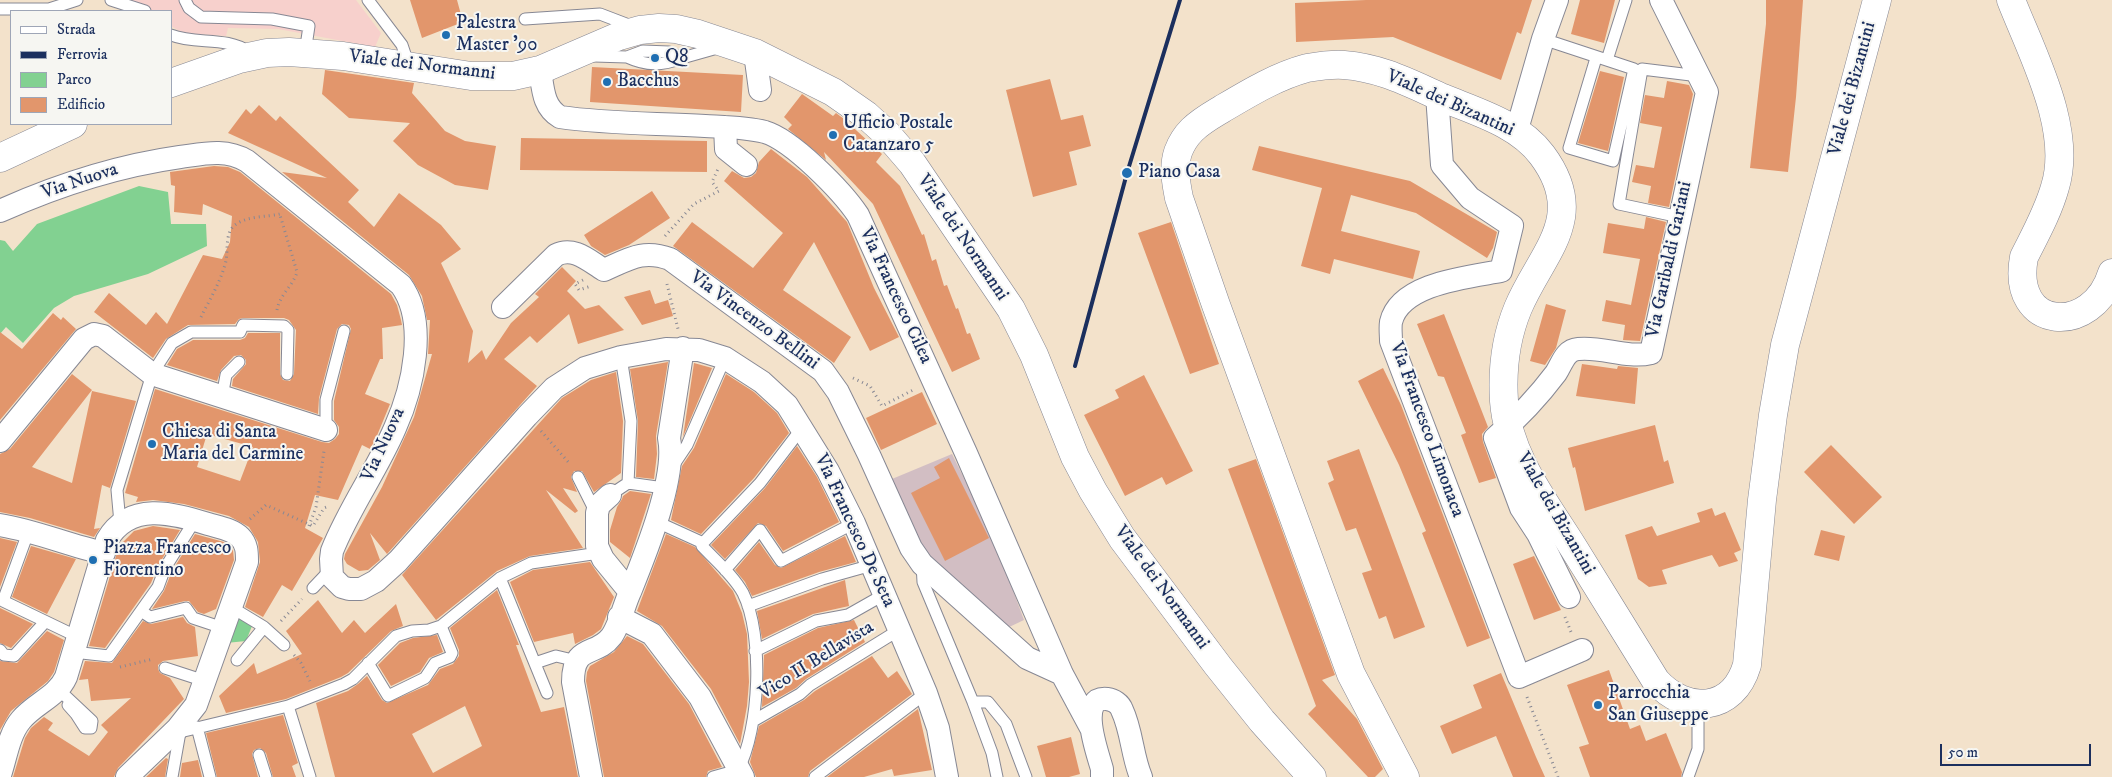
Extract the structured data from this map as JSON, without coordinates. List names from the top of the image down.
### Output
{
  "streets": {
    "street": [
      "Viale dei Normanni",
      "Viale dei Bizantini",
      "Via Nuova",
      "Via Garibaldi Gariani",
      "Via Francesco Cilea",
      "Via Vincenzo Bellini",
      "Via Francesco Limonaca",
      "Via Francesco De Seta"
    ],
    "lane": ["Vico II Bellavista"]
  },
  "crossings": [
    ["Viale dei Normanni", "Via Francesco Cilea"],
    ["Viale dei Bizantini", "Via Garibaldi Gariani"],
    ["Viale dei Bizantini", "Via Francesco Limonaca"],
    ["Via Francesco Cilea", "Via Vincenzo Bellini"],
    ["Via Francesco De Seta", "Vico II Bellavista"]
  ],
  "places": [
    "Palestra Master '90",
    "Q8",
    "Bacchus",
    "Ufficio Postale Catanzaro 5",
    "Piano Casa",
    "Chiesa di Santa Maria del Carmine",
    "Piazza Francesco Fiorentino",
    "Parrocchia San Giuseppe"
  ],
  "legend": [
    "Strada",
    "Ferrovia",
    "Parco",
    "Edificio"
  ],
  "scale_bar": "50 m"
}
